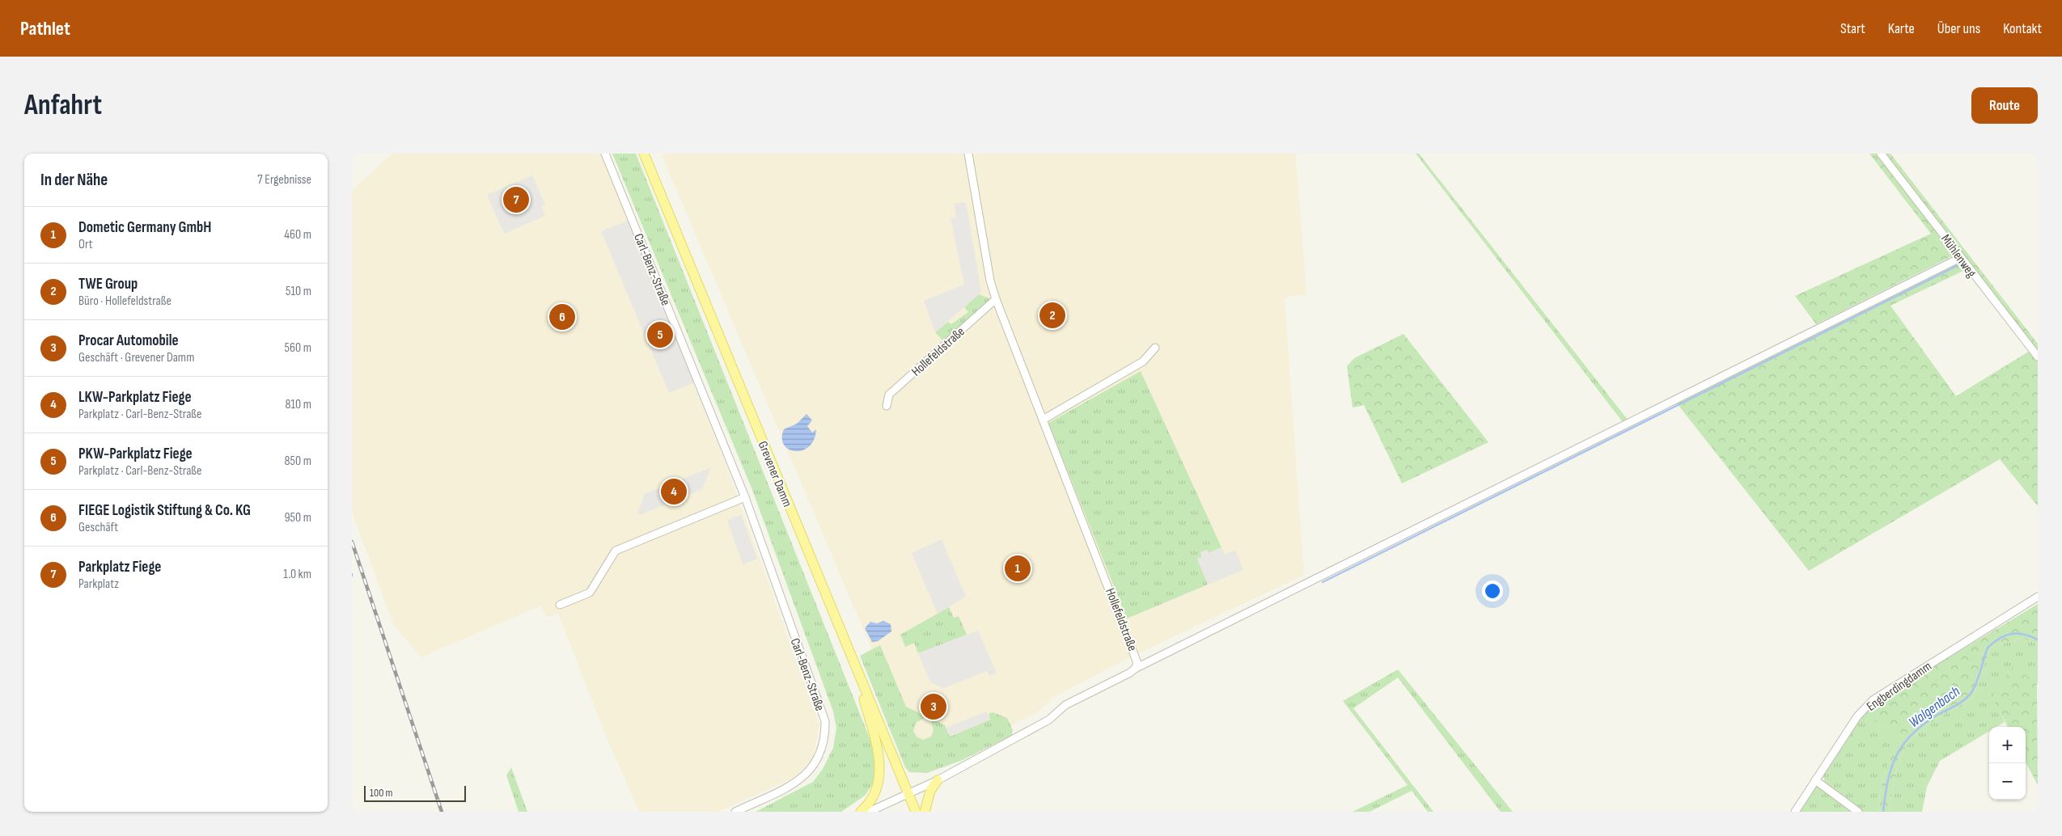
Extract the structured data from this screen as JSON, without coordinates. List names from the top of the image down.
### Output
{
  "streets": {
    "main road": ["Grevener Damm"],
    "street": [
      "Mühlenweg",
      "Carl-Benz-Straße",
      "Hollefeldstraße",
      "Engberdingdamm"
    ]
  },
  "crossings": [
    ["Hollefeldstraße", "Grevener Damm"]
  ],
  "water": ["Walgenbach"],
  "scale_bar": "100 m",
  "page": {
    "header": "Pathlet",
    "nav": [
      "Start",
      "Karte",
      "Über uns",
      "Kontakt"
    ],
    "buttons": "Route",
    "title": "Anfahrt",
    "heading": ["In der Nähe", "7 Ergebnisse"],
    "pins": [
      "7",
      "2",
      "6",
      "5",
      "4",
      "1",
      "3"
    ],
    "list": [
      {
        "mark": "1",
        "name": "Dometic Germany GmbH",
        "note": "Ort",
        "value": "460 m"
      },
      {
        "mark": "2",
        "name": "TWE Group",
        "note": "Büro · Hollefeldstraße",
        "value": "510 m"
      },
      {
        "mark": "3",
        "name": "Procar Automobile",
        "note": "Geschäft · Grevener Damm",
        "value": "560 m"
      },
      {
        "mark": "4",
        "name": "LKW-Parkplatz Fiege",
        "note": "Parkplatz · Carl-Benz-Straße",
        "value": "810 m"
      },
      {
        "mark": "5",
        "name": "PKW-Parkplatz Fiege",
        "note": "Parkplatz · Carl-Benz-Straße",
        "value": "850 m"
      },
      {
        "mark": "6",
        "name": "FIEGE Logistik Stiftung & Co. KG",
        "note": "Geschäft",
        "value": "950 m"
      },
      {
        "mark": "7",
        "name": "Parkplatz Fiege",
        "note": "Parkplatz",
        "value": "1.0 km"
      }
    ],
    "map_buttons": ["+", "−"],
    "scale": "100 m"
  }
}
